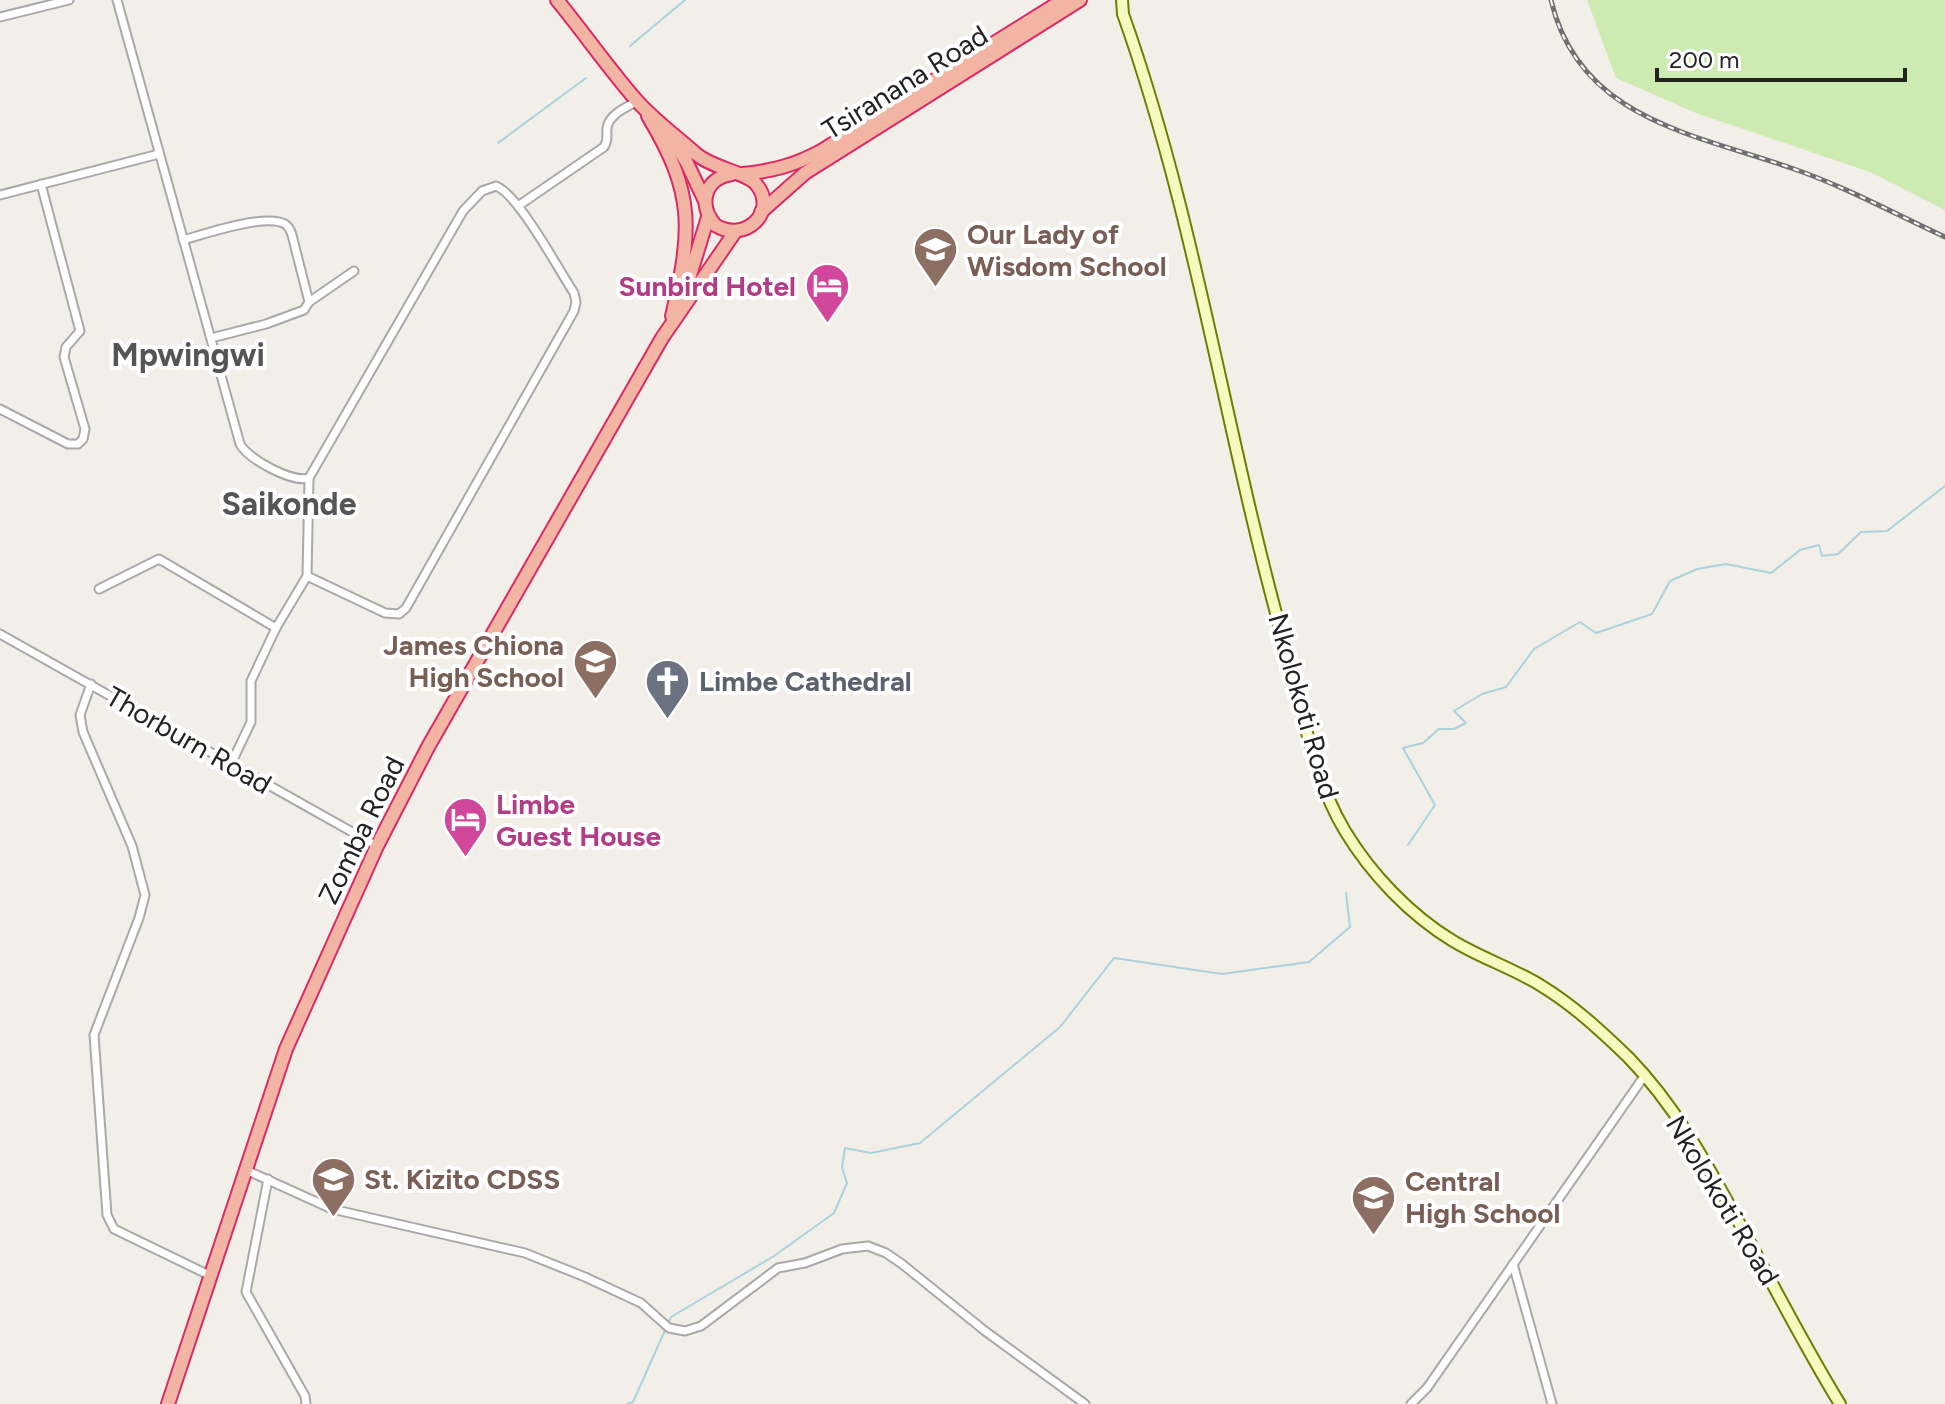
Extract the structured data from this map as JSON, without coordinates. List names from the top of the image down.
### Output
{
  "streets": {
    "highway": ["Tsiranana Road", "Zomba Road"],
    "main road": ["Nkolokoti Road"],
    "street": ["Thorburn Road"]
  },
  "crossings": [
    ["Tsiranana Road", "Zomba Road"],
    ["Thorburn Road", "Zomba Road"]
  ],
  "districts": ["Mpwingwi", "Saikonde"],
  "places": {
    "school or university": [
      "Our Lady of Wisdom School",
      "James Chiona High School",
      "St. Kizito CDSS",
      "Central High School"
    ],
    "hotel": ["Sunbird Hotel", "Limbe Guest House"],
    "church": ["Limbe Cathedral"]
  },
  "scale_bar": "200 m"
}
